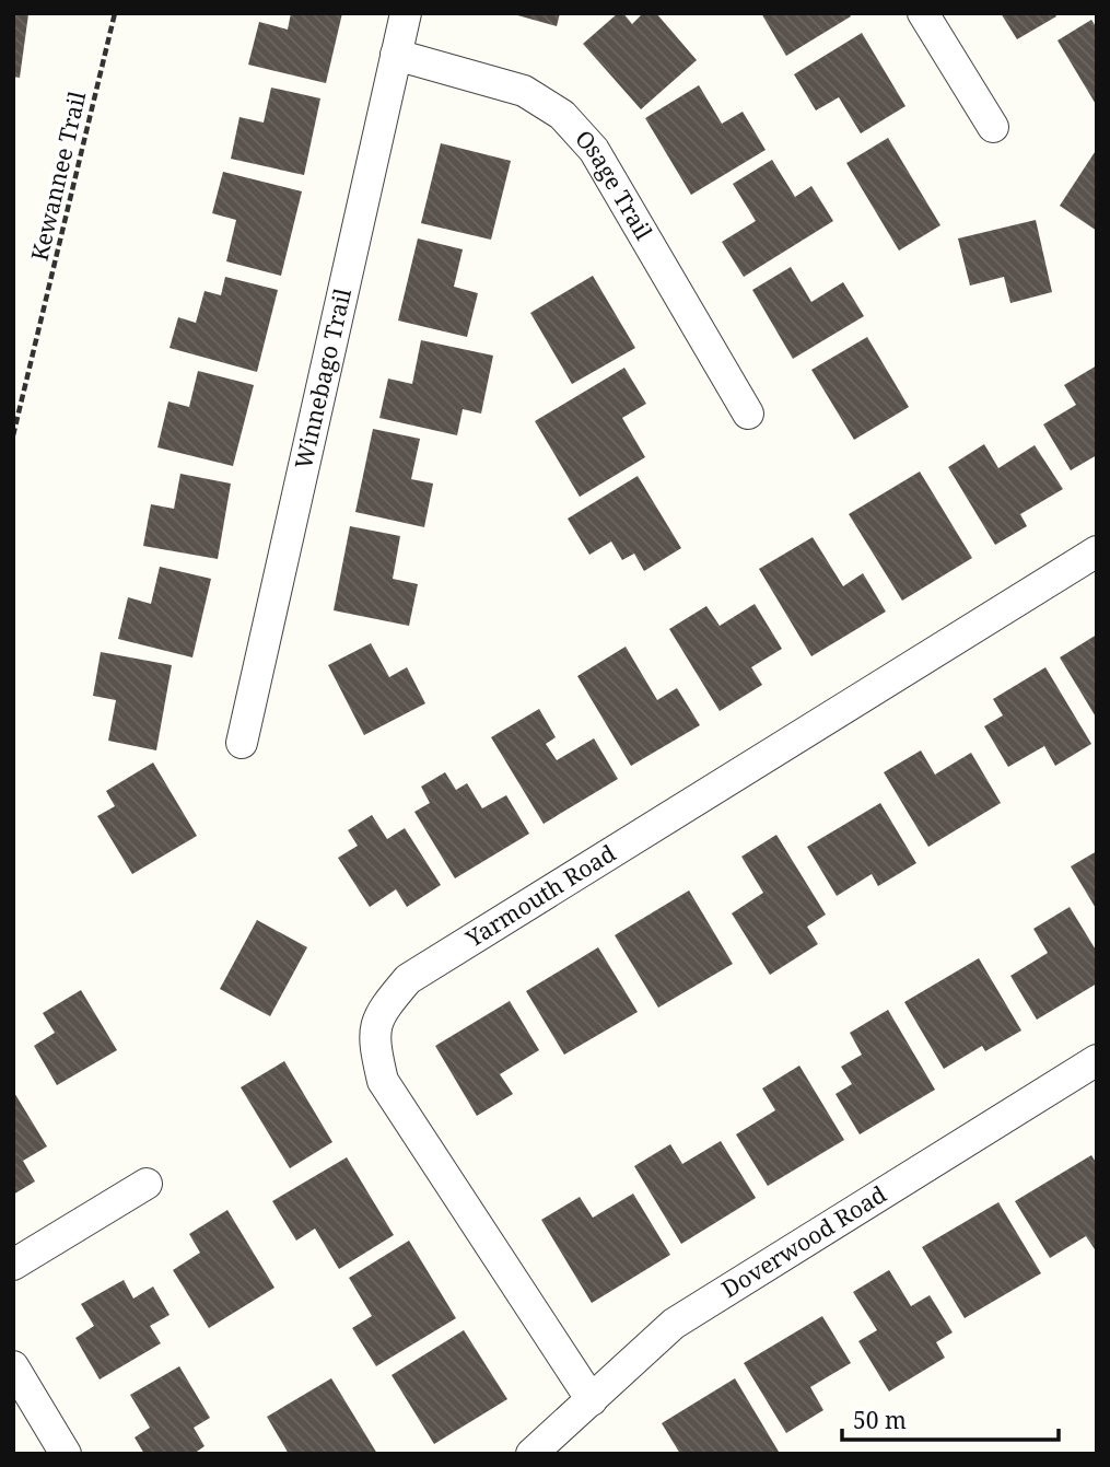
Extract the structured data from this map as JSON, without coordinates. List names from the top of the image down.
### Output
{
  "streets": {
    "street": [
      "Osage Trail",
      "Winnebago Trail",
      "Yarmouth Road",
      "Doverwood Road"
    ],
    "path": ["Kewannee Trail"]
  },
  "crossings": [
    ["Osage Trail", "Winnebago Trail"],
    ["Yarmouth Road", "Doverwood Road"]
  ],
  "scale_bar": "50 m"
}
